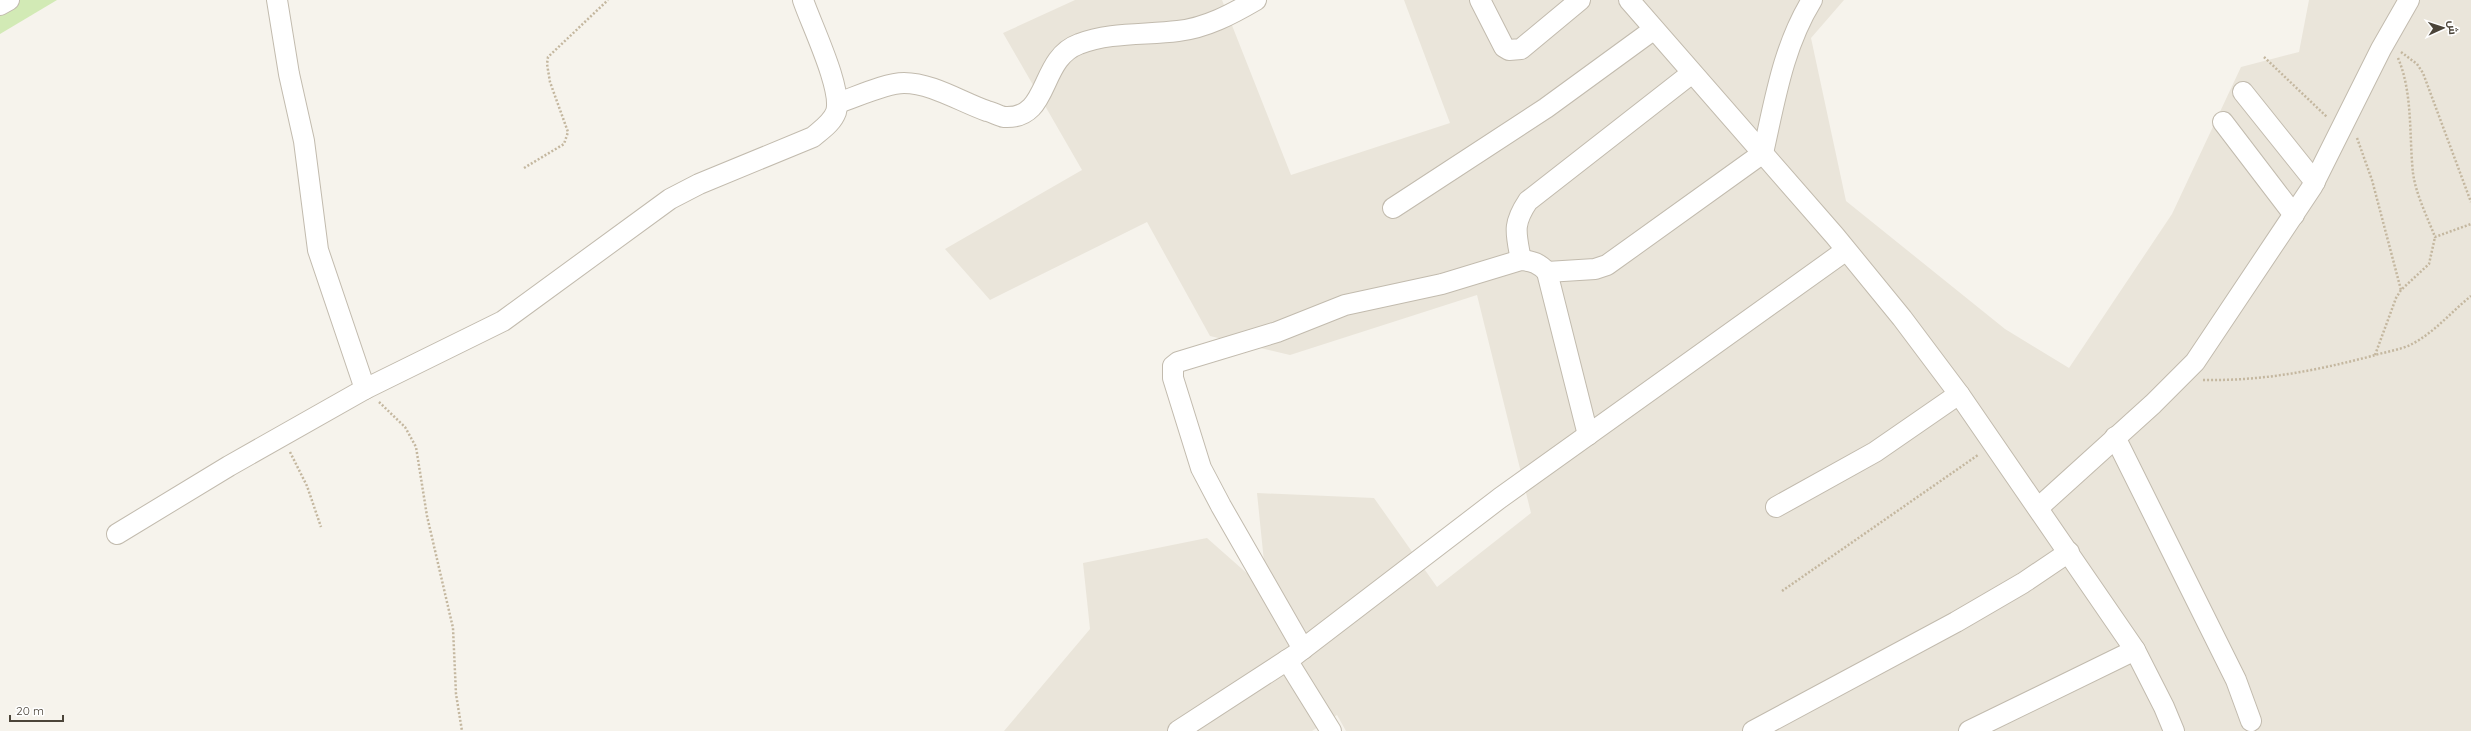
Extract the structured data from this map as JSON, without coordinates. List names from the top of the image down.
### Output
{
  "scale_bar": "20 m",
  "north": "right"
}
